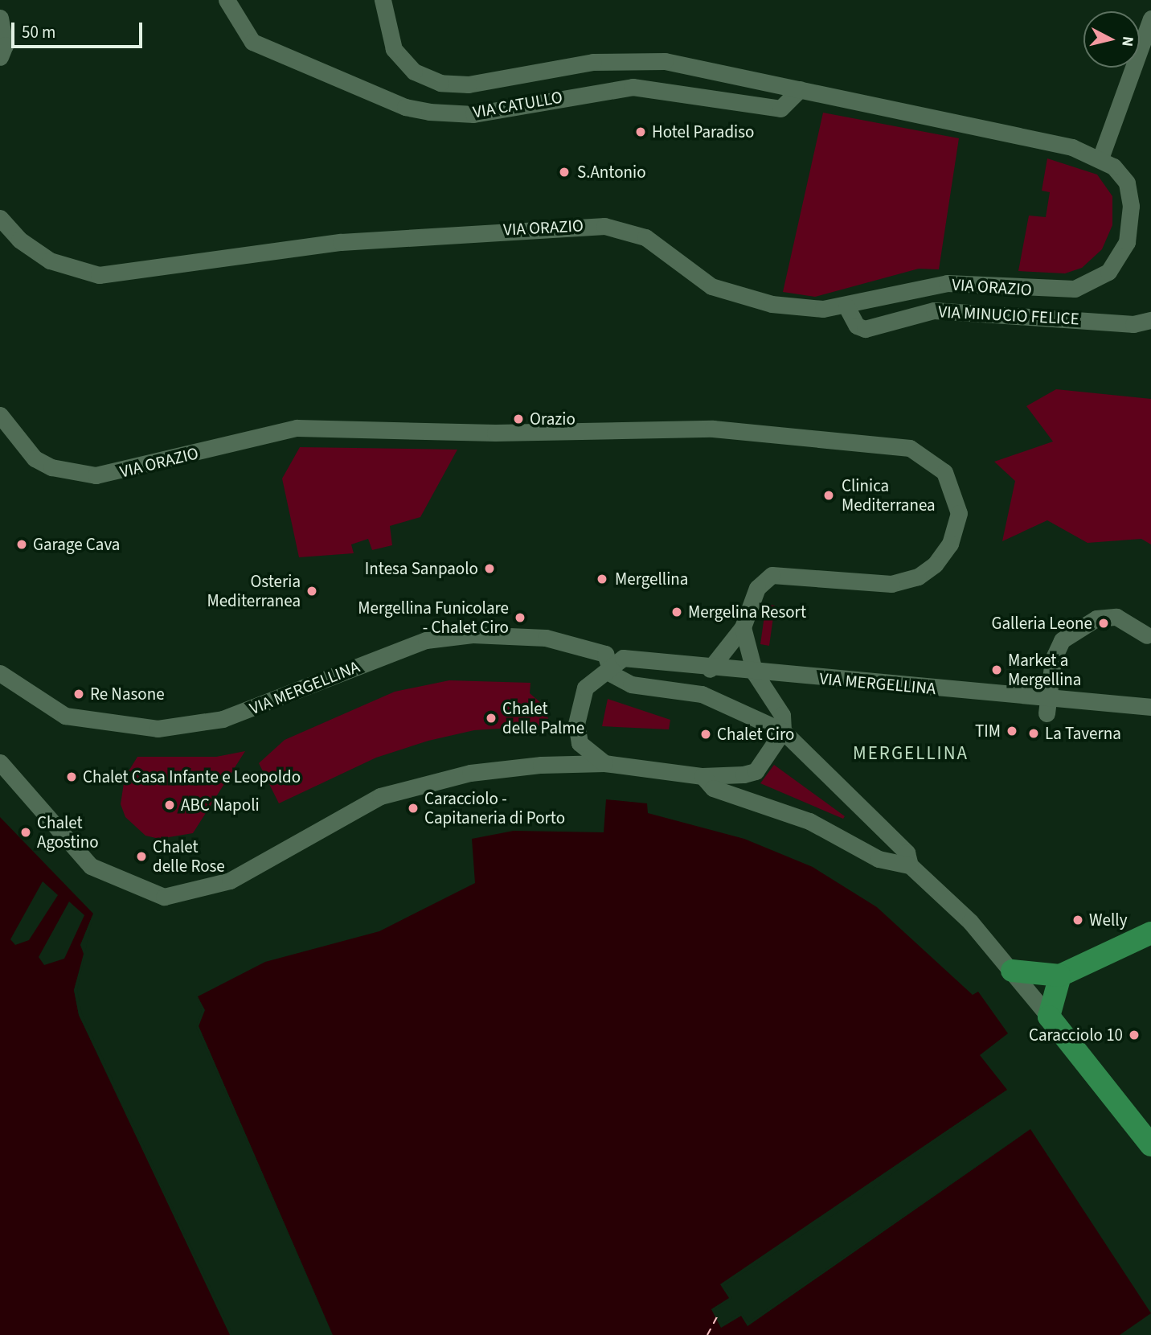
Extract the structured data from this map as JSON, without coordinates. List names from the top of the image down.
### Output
{
  "streets": {
    "street": [
      "VIA CATULLO",
      "VIA ORAZIO",
      "VIA MINUCIO FELICE",
      "VIA MERGELLINA"
    ]
  },
  "crossings": [
    ["VIA CATULLO", "VIA ORAZIO"],
    ["VIA ORAZIO", "VIA MINUCIO FELICE"],
    ["VIA ORAZIO", "VIA MERGELLINA"]
  ],
  "districts": ["MERGELLINA"],
  "places": [
    "Hotel Paradiso",
    "S.Antonio",
    "Orazio",
    "Clinica Mediterranea",
    "Garage Cava",
    "Intesa Sanpaolo",
    "Mergellina",
    "Osteria Mediterranea",
    "Mergelina Resort",
    "Mergellina Funicolare - Chalet Ciro",
    "Galleria Leone",
    "Market a Mergellina",
    "Re Nasone",
    "Chalet delle Palme",
    "TIM",
    "La Taverna",
    "Chalet Ciro",
    "Chalet Casa Infante e Leopoldo",
    "ABC Napoli",
    "Caracciolo - Capitaneria di Porto",
    "Chalet Agostino",
    "Chalet delle Rose",
    "Welly",
    "Caracciolo 10"
  ],
  "scale_bar": "50 m",
  "north": "right"
}
